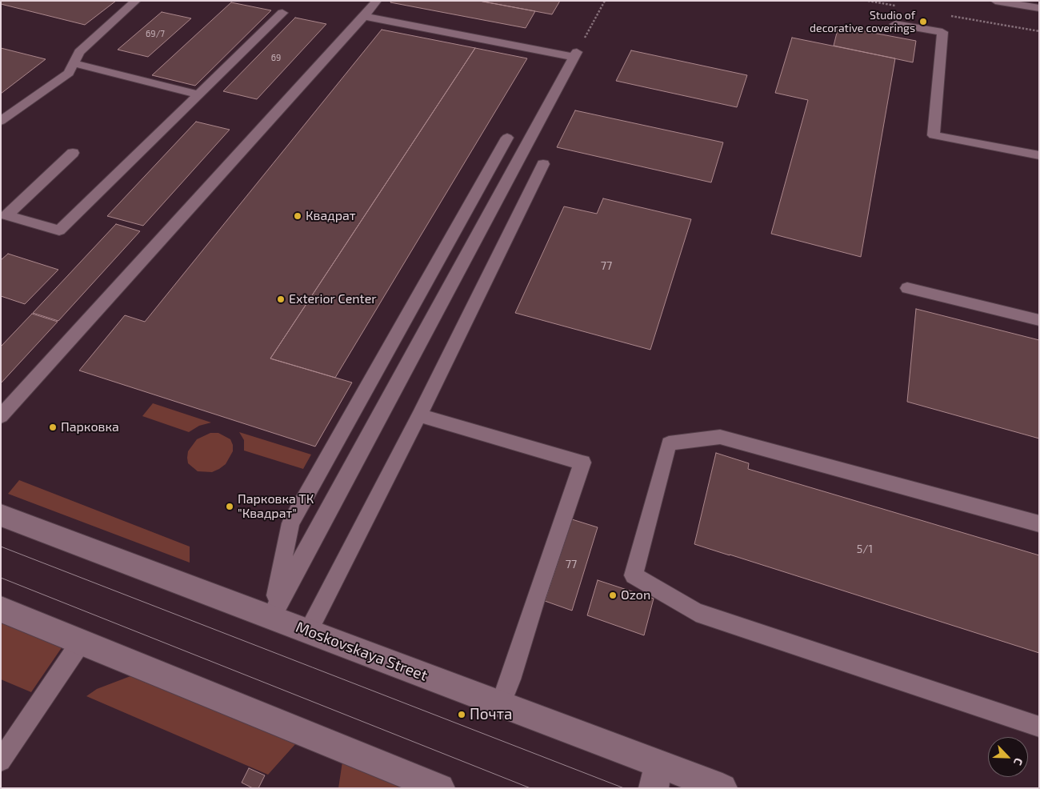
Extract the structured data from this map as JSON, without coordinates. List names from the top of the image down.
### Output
{
  "streets": {
    "street": ["Moskovskaya Street"]
  },
  "places": [
    "Studio of decorative coverings",
    "Квадрат",
    "Exterior Center",
    "Парковка",
    "Парковка ТК \"Квадрат\"",
    "Ozon",
    "Почта"
  ],
  "house_numbers": [
    "69/7",
    "69",
    "77",
    "5/1",
    "77"
  ],
  "north": "bottom right"
}
